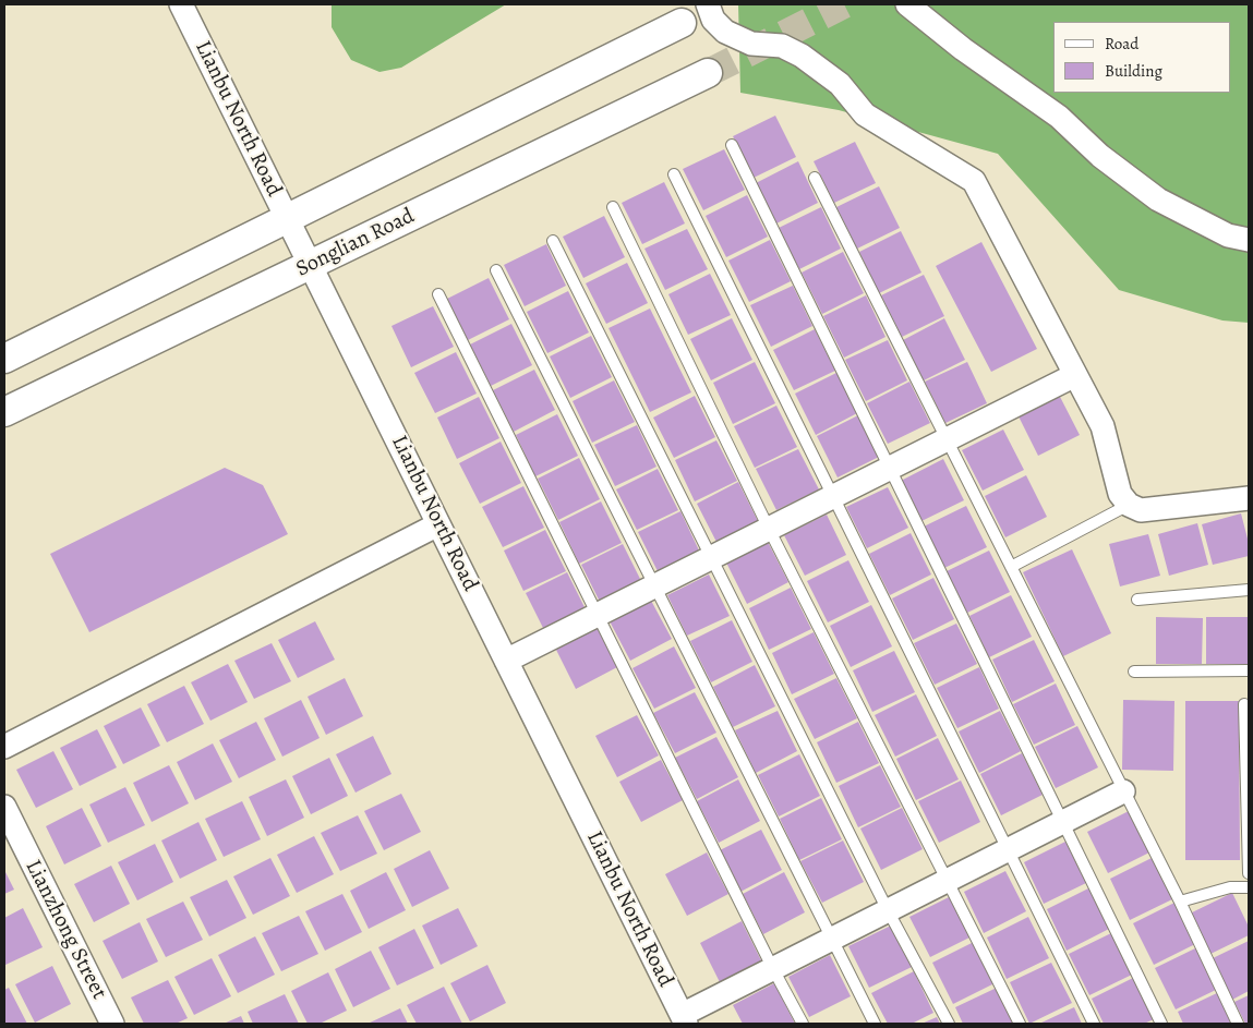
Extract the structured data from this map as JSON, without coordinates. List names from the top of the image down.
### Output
{
  "streets": {
    "street": ["Lianbu North Road", "Songlian Road", "Lianzhong Street"]
  },
  "crossings": [
    ["Lianbu North Road", "Songlian Road"]
  ],
  "legend": ["Road", "Building"]
}
